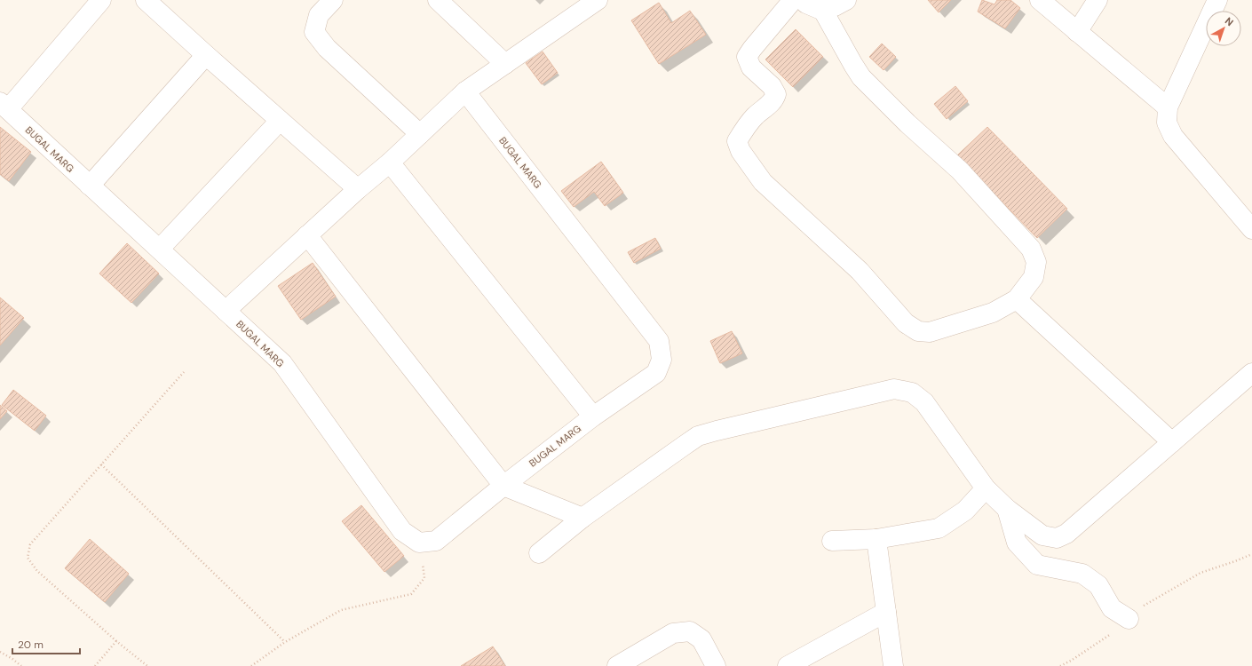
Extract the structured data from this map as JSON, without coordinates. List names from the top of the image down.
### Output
{
  "streets": {
    "street": ["BUGAL MARG"]
  },
  "scale_bar": "20 m",
  "north": "top right"
}
